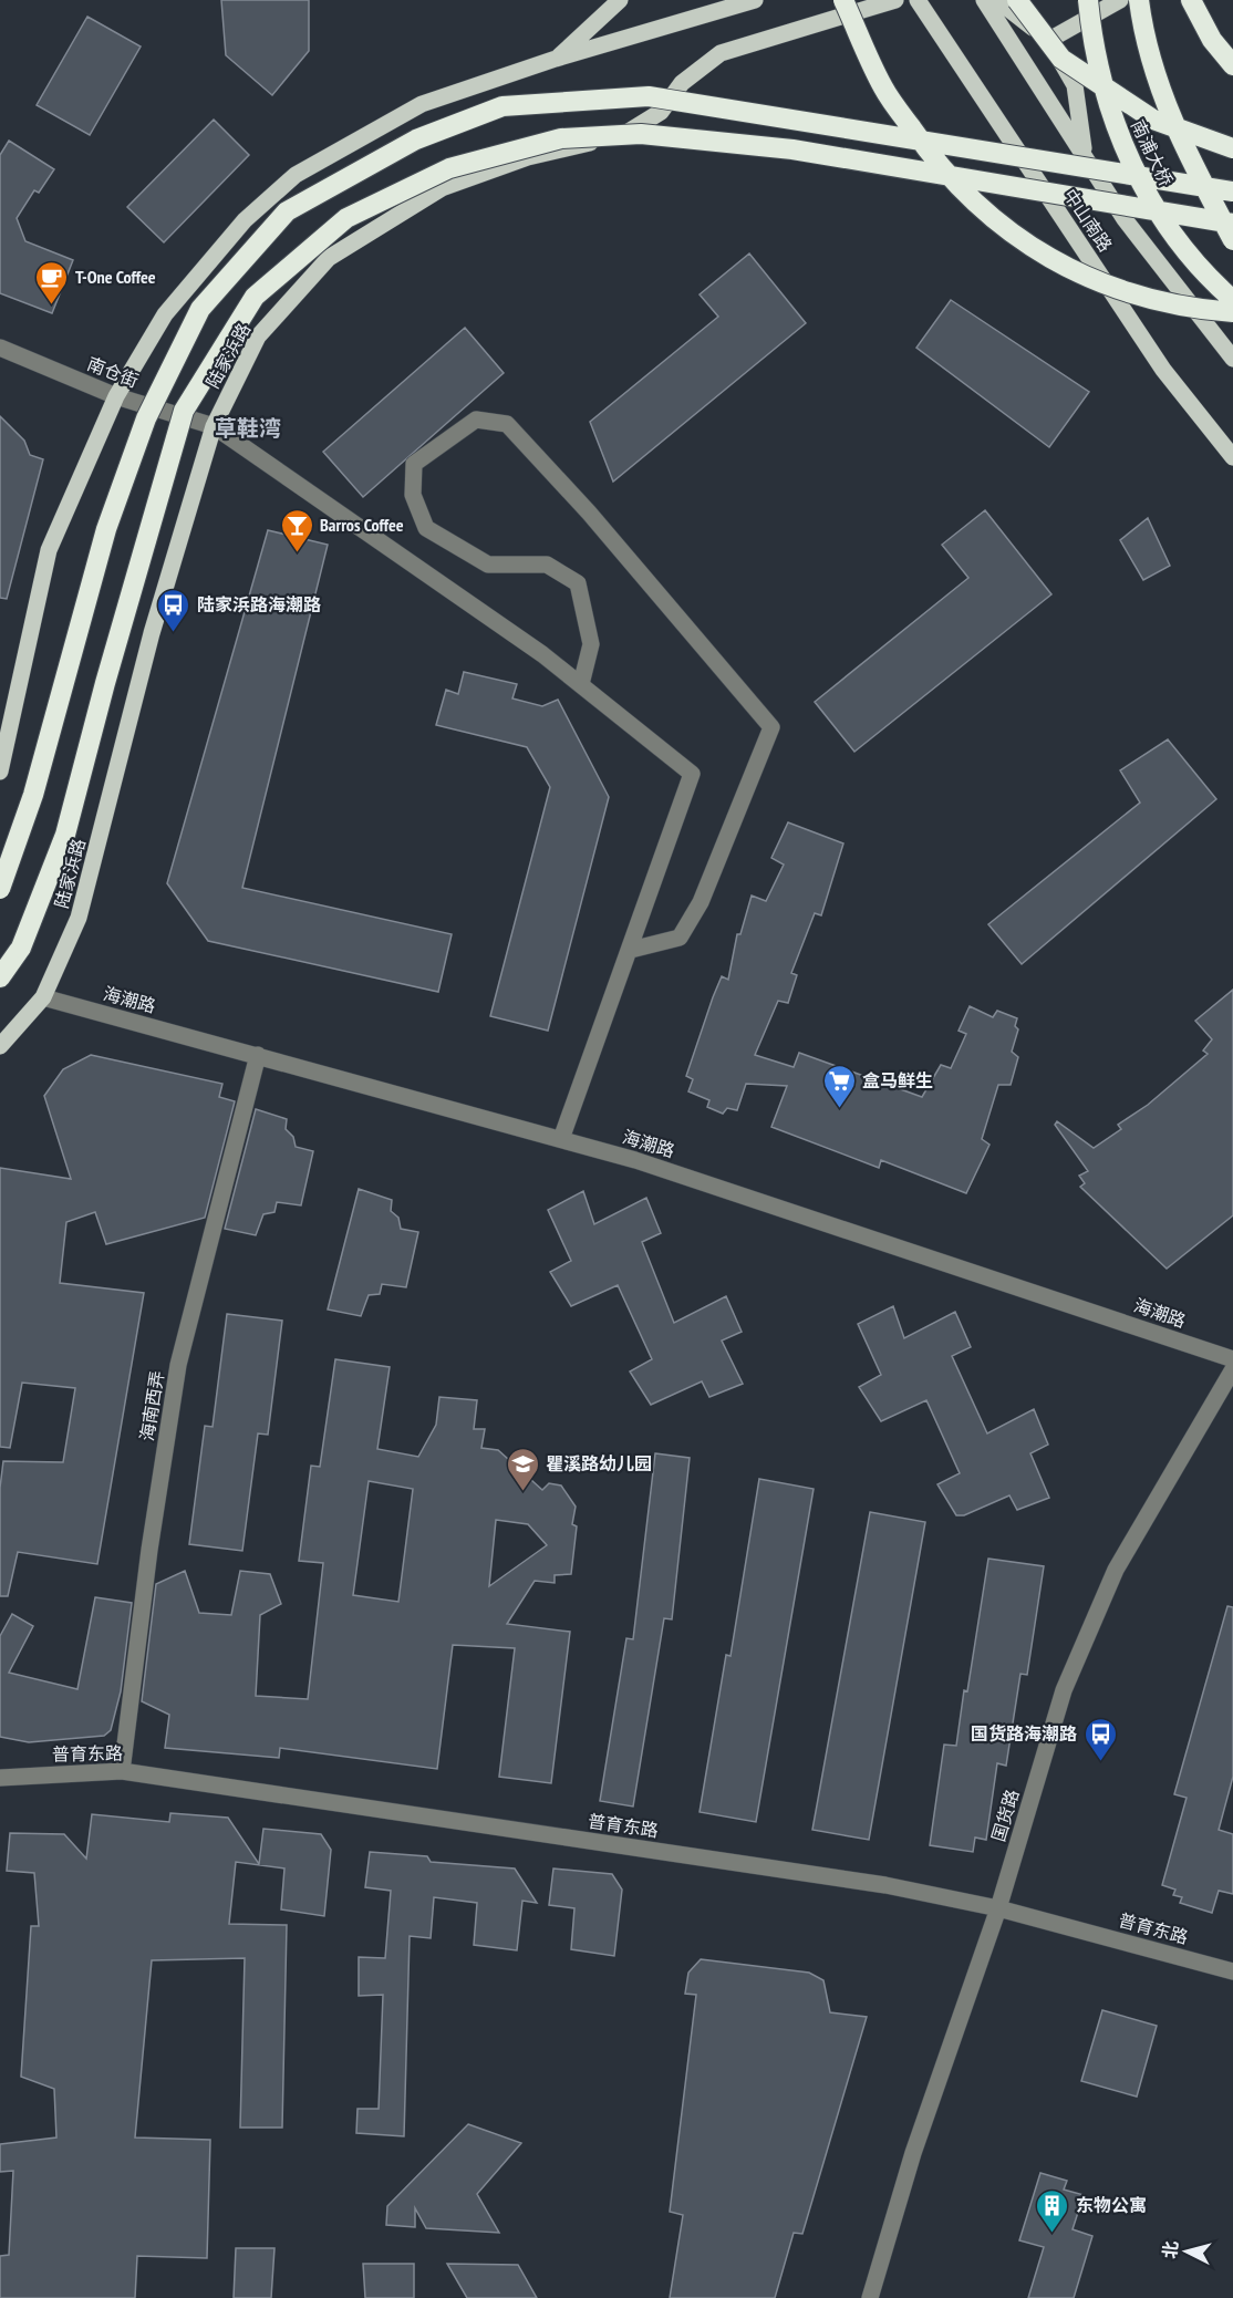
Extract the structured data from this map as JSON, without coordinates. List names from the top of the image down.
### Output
{
  "streets": {
    "highway": ["南浦大桥"],
    "main road": ["中山南路", "陆家浜路"],
    "street": [
      "南仓街",
      "海潮路",
      "海南西弄",
      "普育东路",
      "国货路"
    ]
  },
  "crossings": [
    ["陆家浜路", "南仓街"],
    ["陆家浜路", "海潮路"],
    ["海潮路", "海南西弄"],
    ["海南西弄", "普育东路"],
    ["普育东路", "国货路"]
  ],
  "districts": ["草鞋湾"],
  "places": {
    "cafe": ["T-One Coffee"],
    "bar": ["Barros Coffee"],
    "bus stop": ["陆家浜路海潮路", "国货路海潮路"],
    "supermarket": ["盒马鲜生"],
    "school or university": ["瞿溪路幼儿园"],
    "building": ["东物公寓"]
  },
  "north": "left"
}
